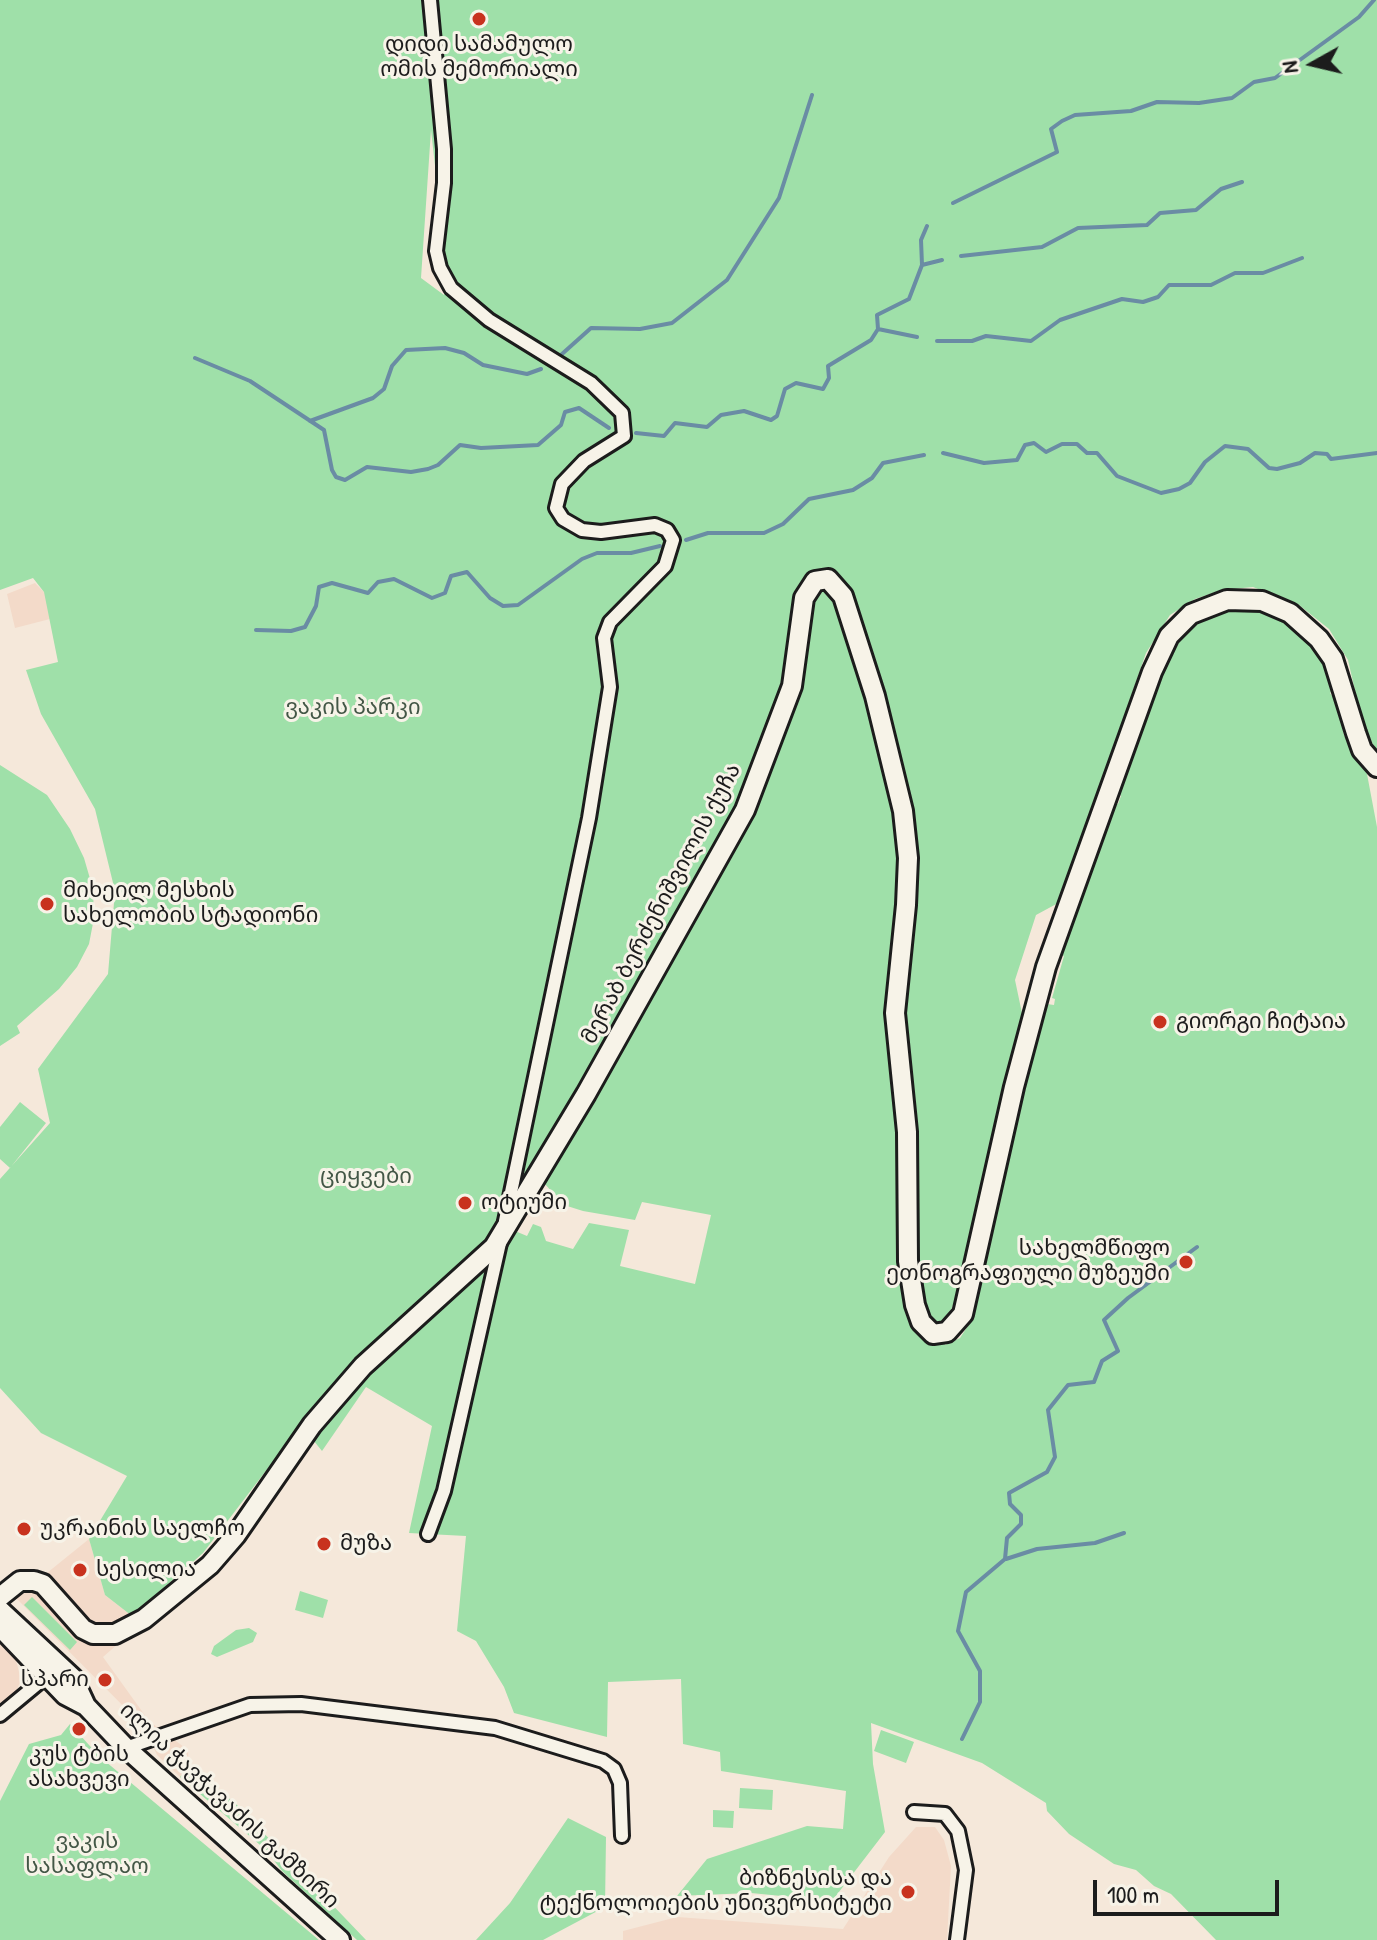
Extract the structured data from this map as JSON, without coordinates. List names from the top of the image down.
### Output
{
  "streets": {
    "street": ["მერაბ ბერძენიშვილის ქუჩა", "ილია ჭავჭავაძის გამზირი"]
  },
  "parks": ["ვაკის პარკი", "ციყვები", "ვაკის სასაფლაო"],
  "places": [
    "დიდი სამამულო ომის მემორიალი",
    "მიხეილ მესხის სახელობის სტადიონი",
    "გიორგი ჩიტაია",
    "ოტიუმი",
    "სახელმწიფო ეთნოგრაფიული მუზეუმი",
    "უკრაინის საელჩო",
    "მუზა",
    "სესილია",
    "სპარი",
    "კუს ტბის ასახვევი",
    "ბიზნესისა და ტექნოლოიების უნივერსიტეტი"
  ],
  "scale_bar": "100 m",
  "north": "left"
}
